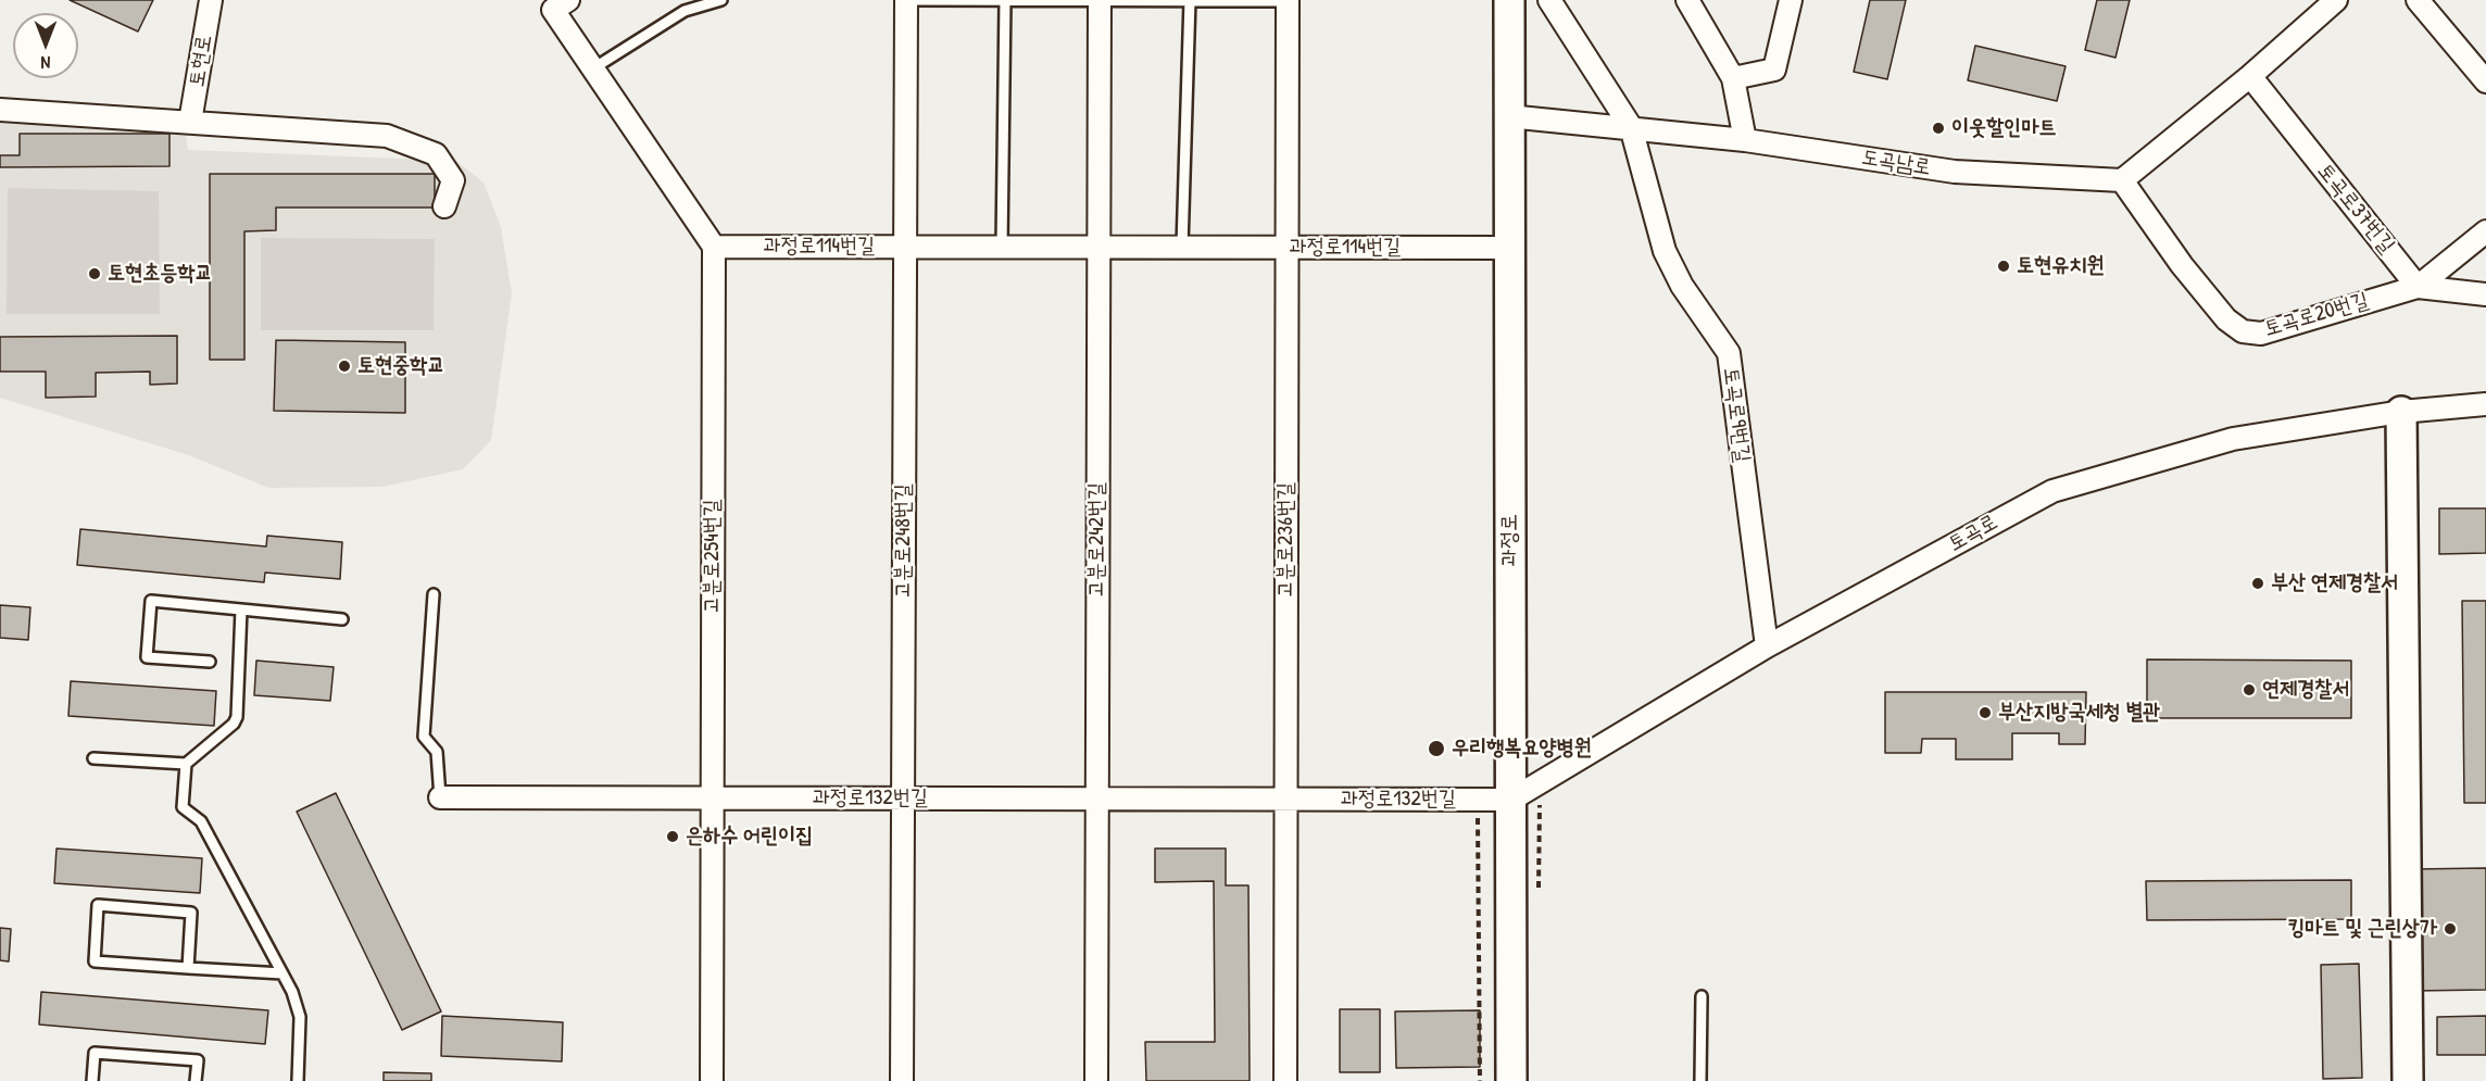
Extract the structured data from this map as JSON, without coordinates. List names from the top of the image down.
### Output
{
  "streets": {
    "main road": ["과정로"],
    "street": [
      "토현로",
      "도곡남로",
      "토곡로37번길",
      "과정로114번길",
      "토곡로20번길",
      "토곡로9번길",
      "토곡로",
      "고분로242번길",
      "고분로236번길",
      "고분로248번길",
      "고분로254번길",
      "과정로132번길"
    ]
  },
  "crossings": [
    ["도곡남로", "토곡로20번길"],
    ["도곡남로", "토곡로9번길"],
    ["도곡남로", "과정로"],
    ["토곡로37번길", "토곡로20번길"],
    ["과정로114번길", "고분로242번길"],
    ["과정로114번길", "고분로236번길"],
    ["과정로114번길", "과정로"],
    ["과정로114번길", "고분로248번길"],
    ["과정로114번길", "고분로254번길"],
    ["토곡로9번길", "토곡로"],
    ["토곡로", "과정로"],
    ["토곡로", "과정로132번길"],
    ["고분로242번길", "과정로132번길"],
    ["고분로236번길", "과정로132번길"],
    ["과정로", "과정로132번길"],
    ["고분로248번길", "과정로132번길"],
    ["고분로254번길", "과정로132번길"]
  ],
  "places": [
    "이웃할인마트",
    "토현유치원",
    "토현초등학교",
    "토현중학교",
    "부산 연제경찰서",
    "연제경찰서",
    "부산지방국세청 별관",
    "우리행복요양병원",
    "은하수 어린이집",
    "킹마트 및 근린상가"
  ],
  "north": "bottom"
}
